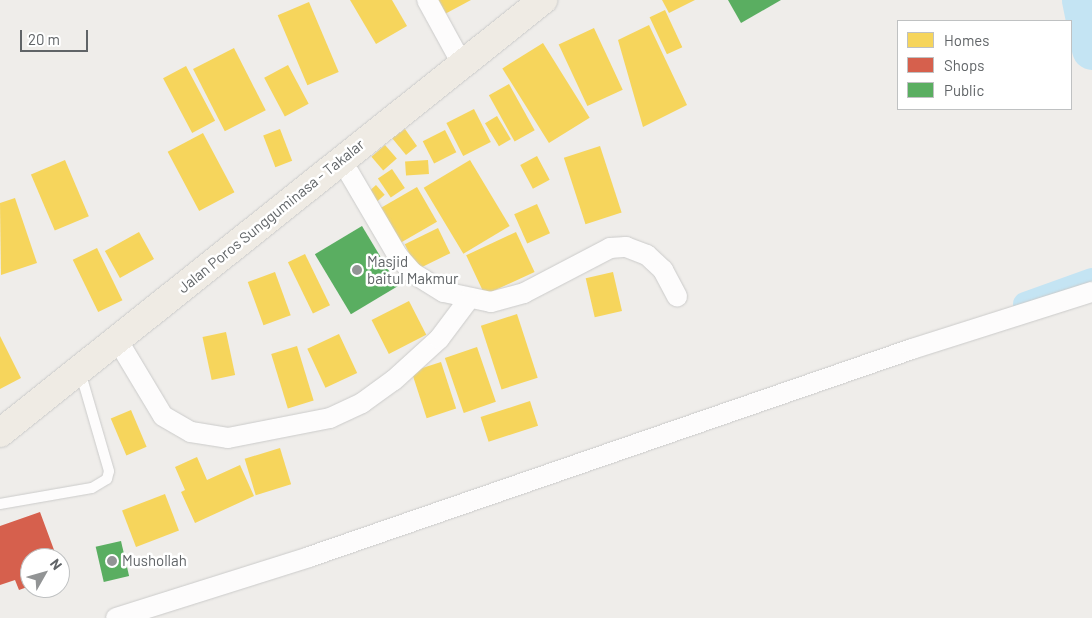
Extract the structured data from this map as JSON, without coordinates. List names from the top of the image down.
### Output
{
  "streets": {
    "highway": ["Jalan Poros Sungguminasa - Takalar"]
  },
  "places": ["Masjid baitul Makmur", "Mushollah"],
  "legend": ["Homes", "Shops", "Public"],
  "scale_bar": "20 m",
  "north": "top right"
}
